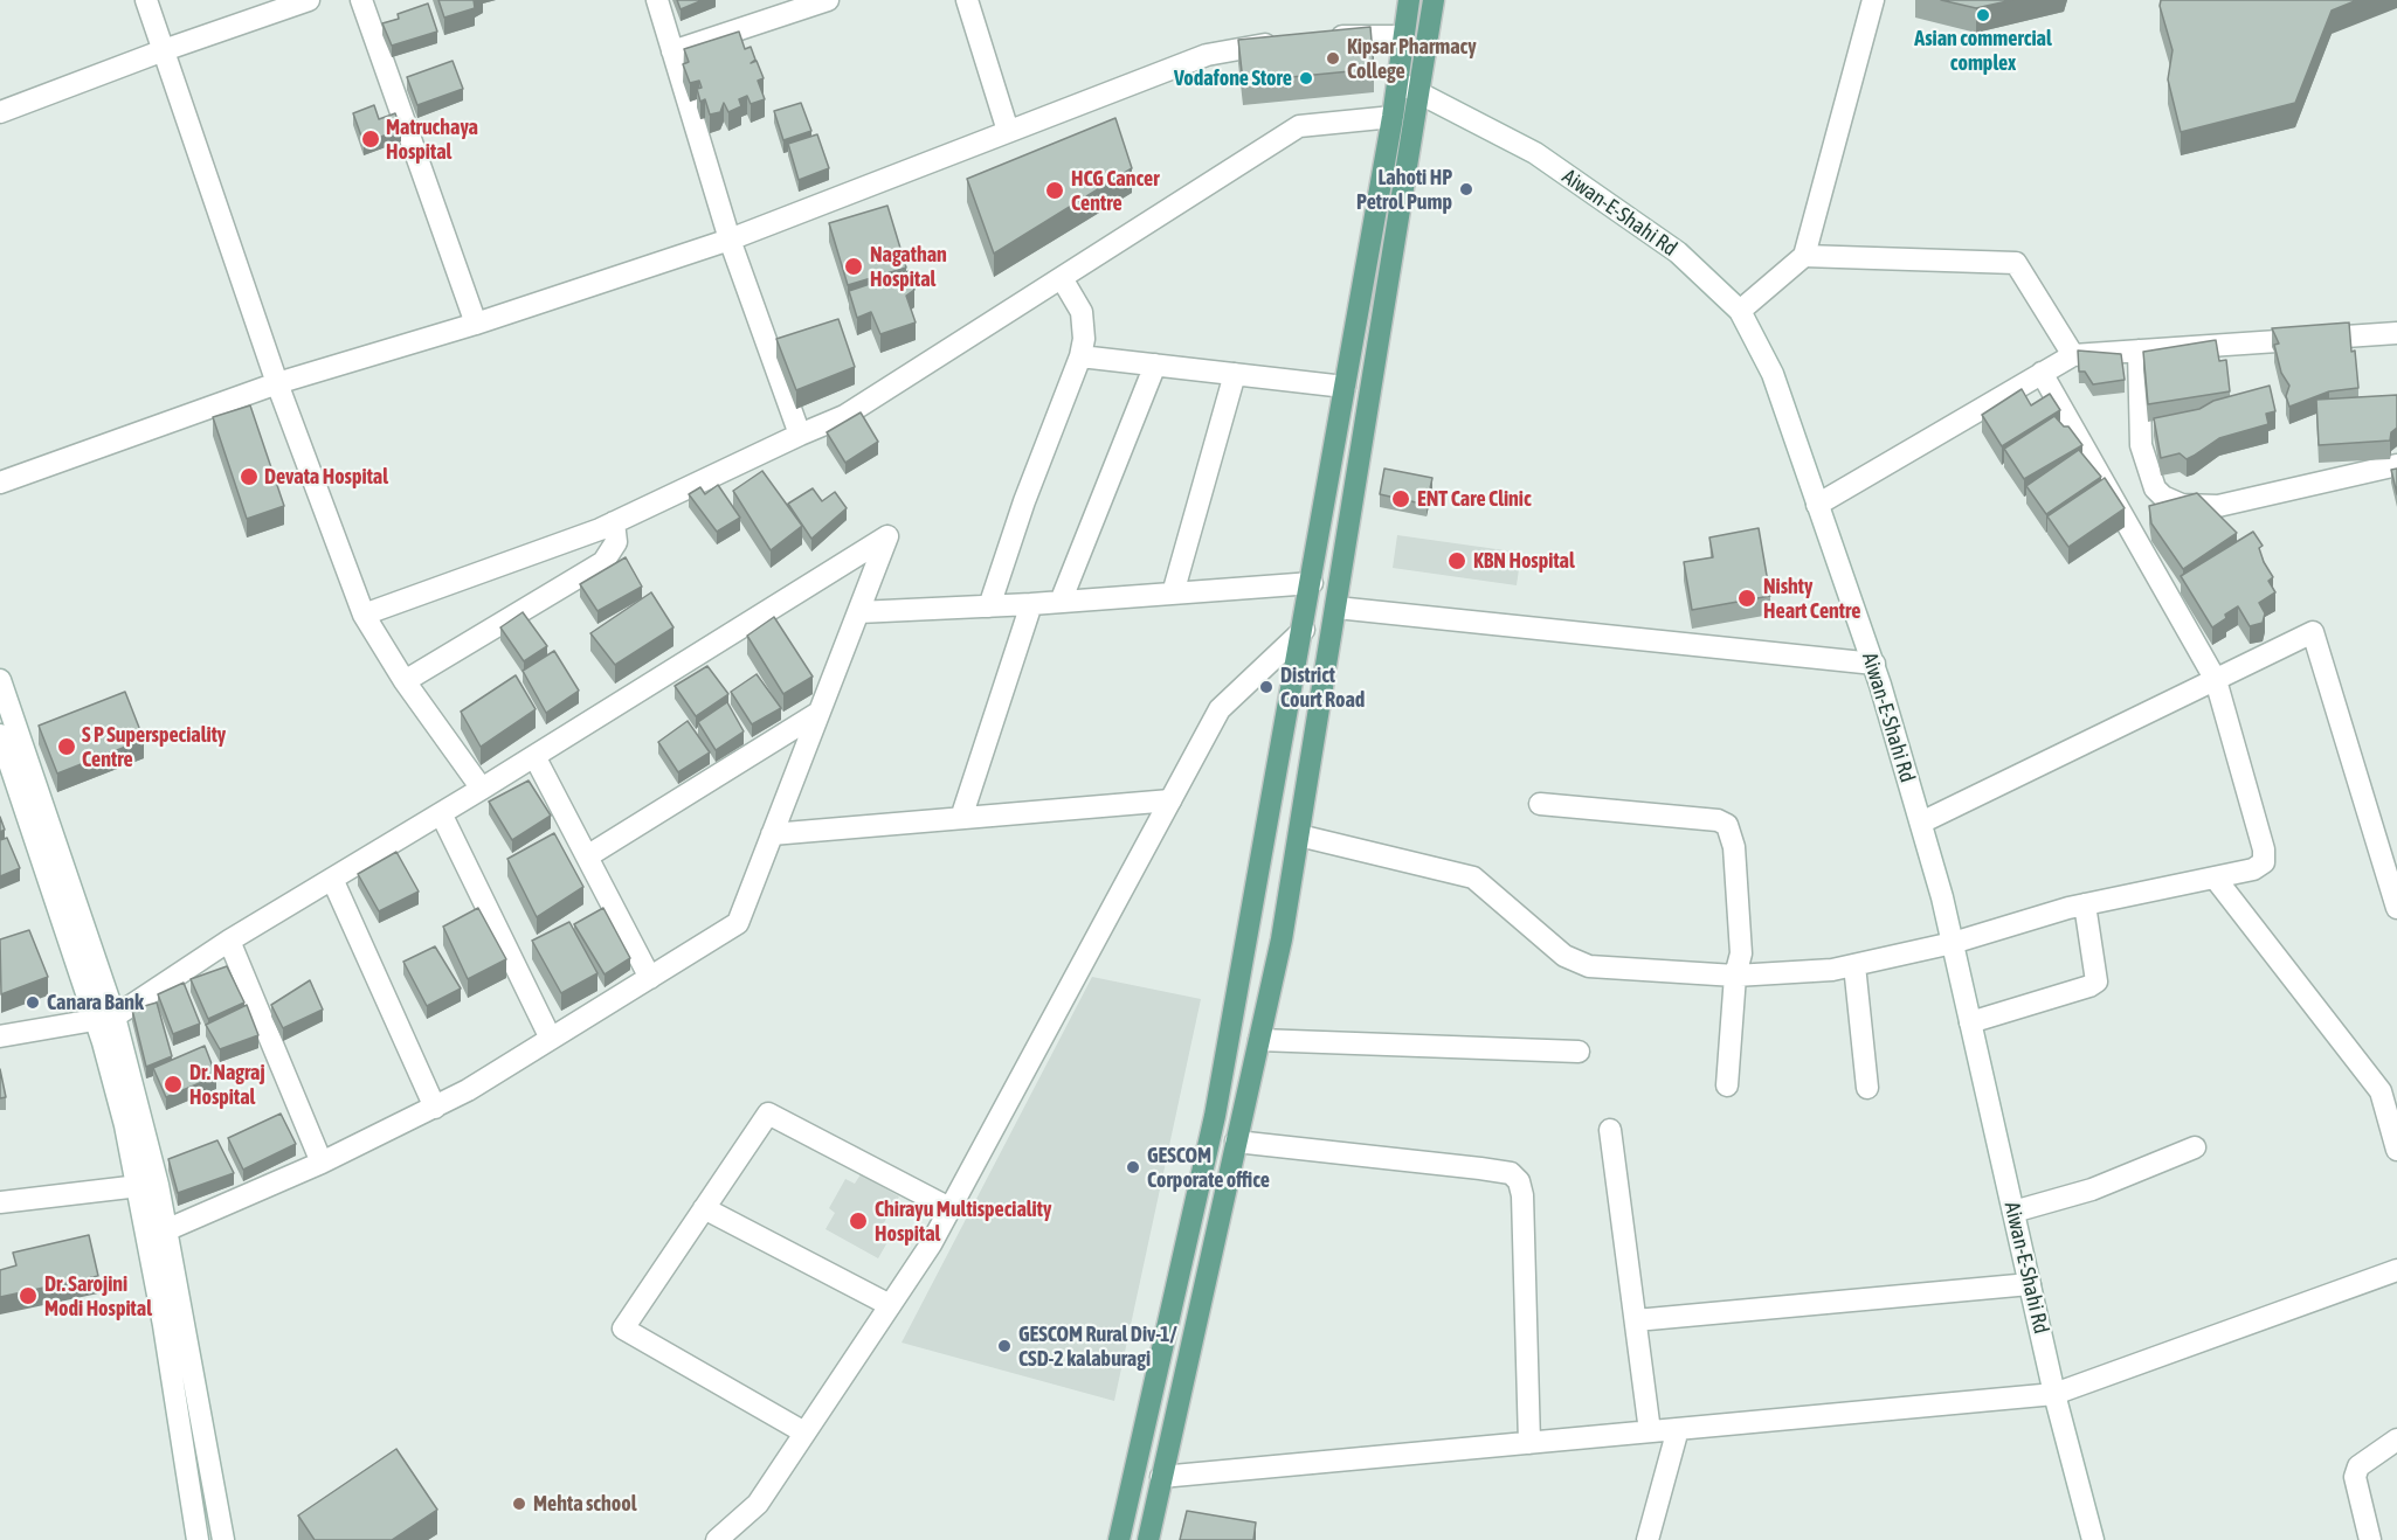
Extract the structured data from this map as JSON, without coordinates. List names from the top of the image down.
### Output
{
  "streets": {
    "street": ["Aiwan-E-Shahi Rd"]
  },
  "places": [
    "Asian commercial complex",
    "Kipsar Pharmacy College",
    "Vodafone Store",
    "Matruchaya Hospital",
    "Lahoti HP Petrol Pump",
    "HCG Cancer Centre",
    "Nagathan Hospital",
    "Devata Hospital",
    "ENT Care Clinic",
    "KBN Hospital",
    "Nishty Heart Centre",
    "District Court Road",
    "S P Superspeciality Centre",
    "Canara Bank",
    "Dr. Nagraj Hospital",
    "GESCOM Corporate office",
    "Chirayu Multispeciality Hospital",
    "Dr. Sarojini Modi Hospital",
    "GESCOM Rural Div-1/ CSD-2 kalaburagi",
    "Mehta school"
  ]
}
